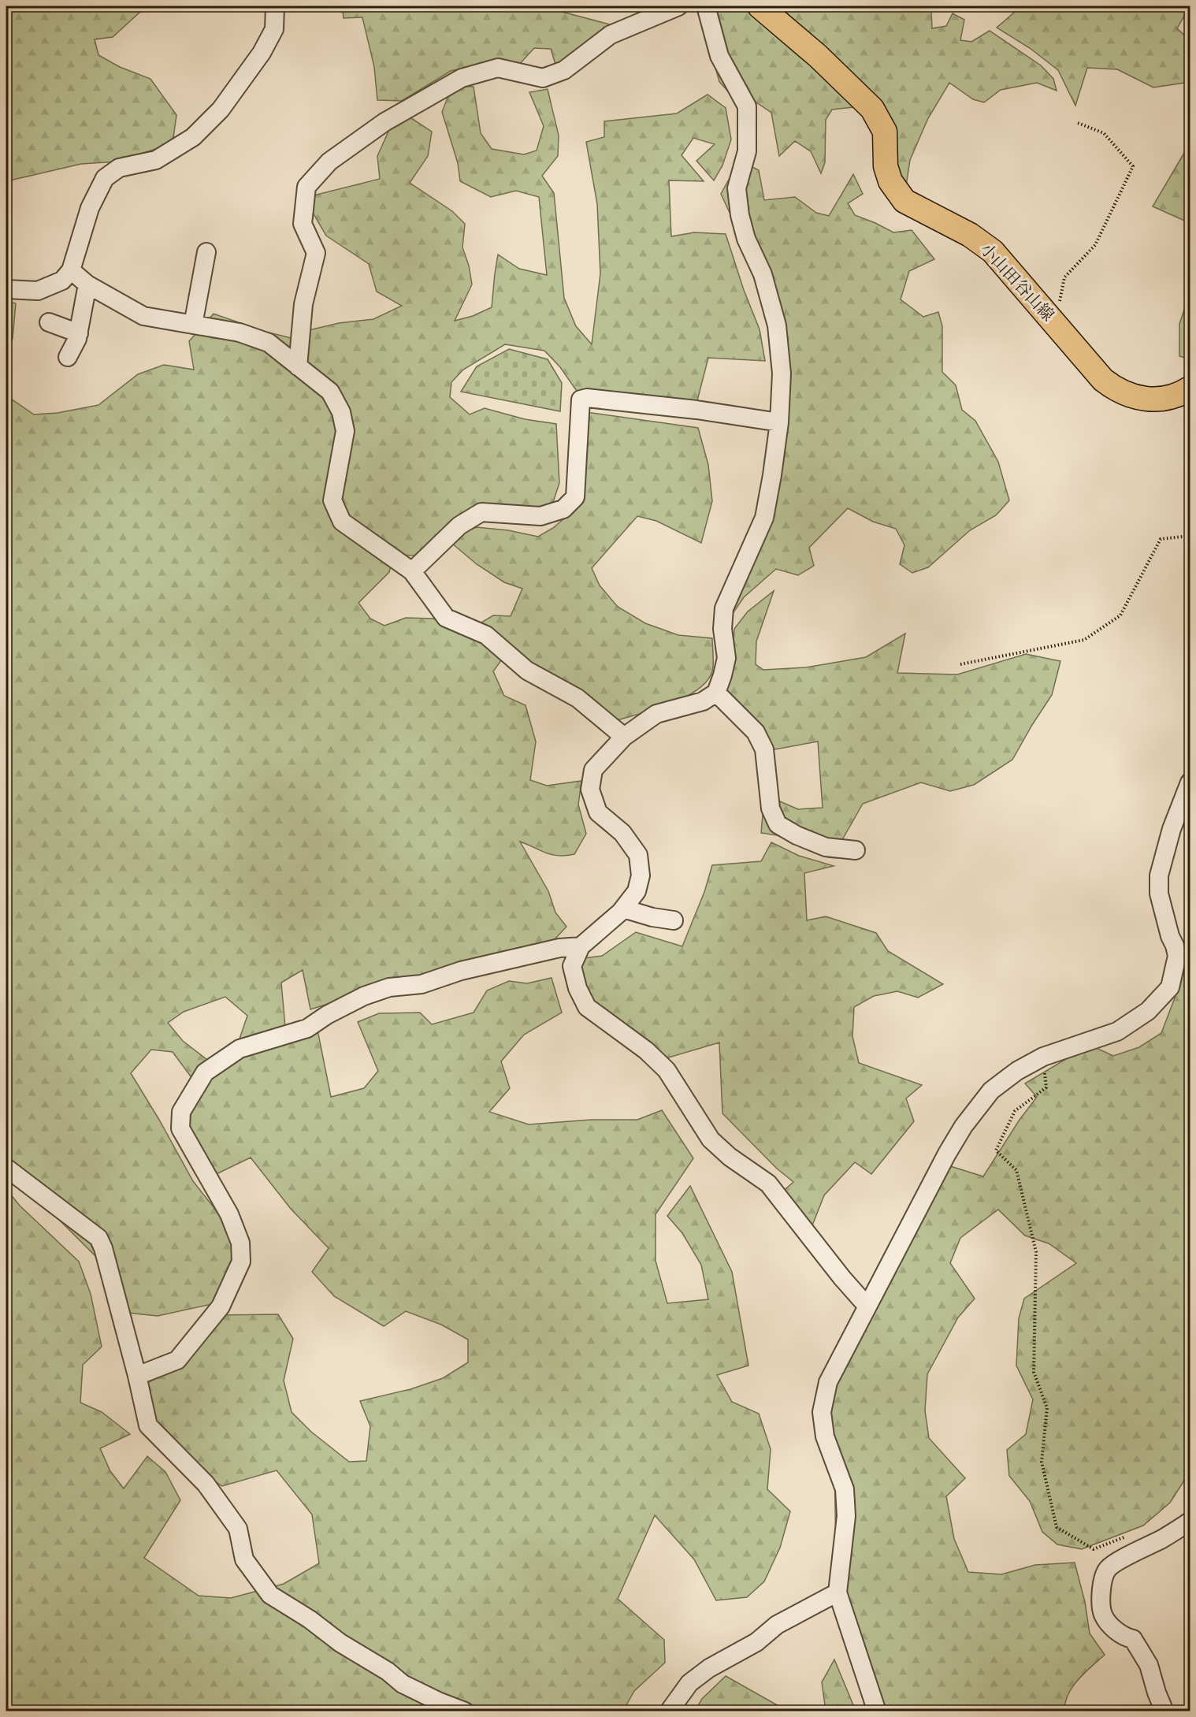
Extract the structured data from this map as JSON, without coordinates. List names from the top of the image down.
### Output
{
  "streets": {
    "main road": ["小山田谷山線"]
  }
}
